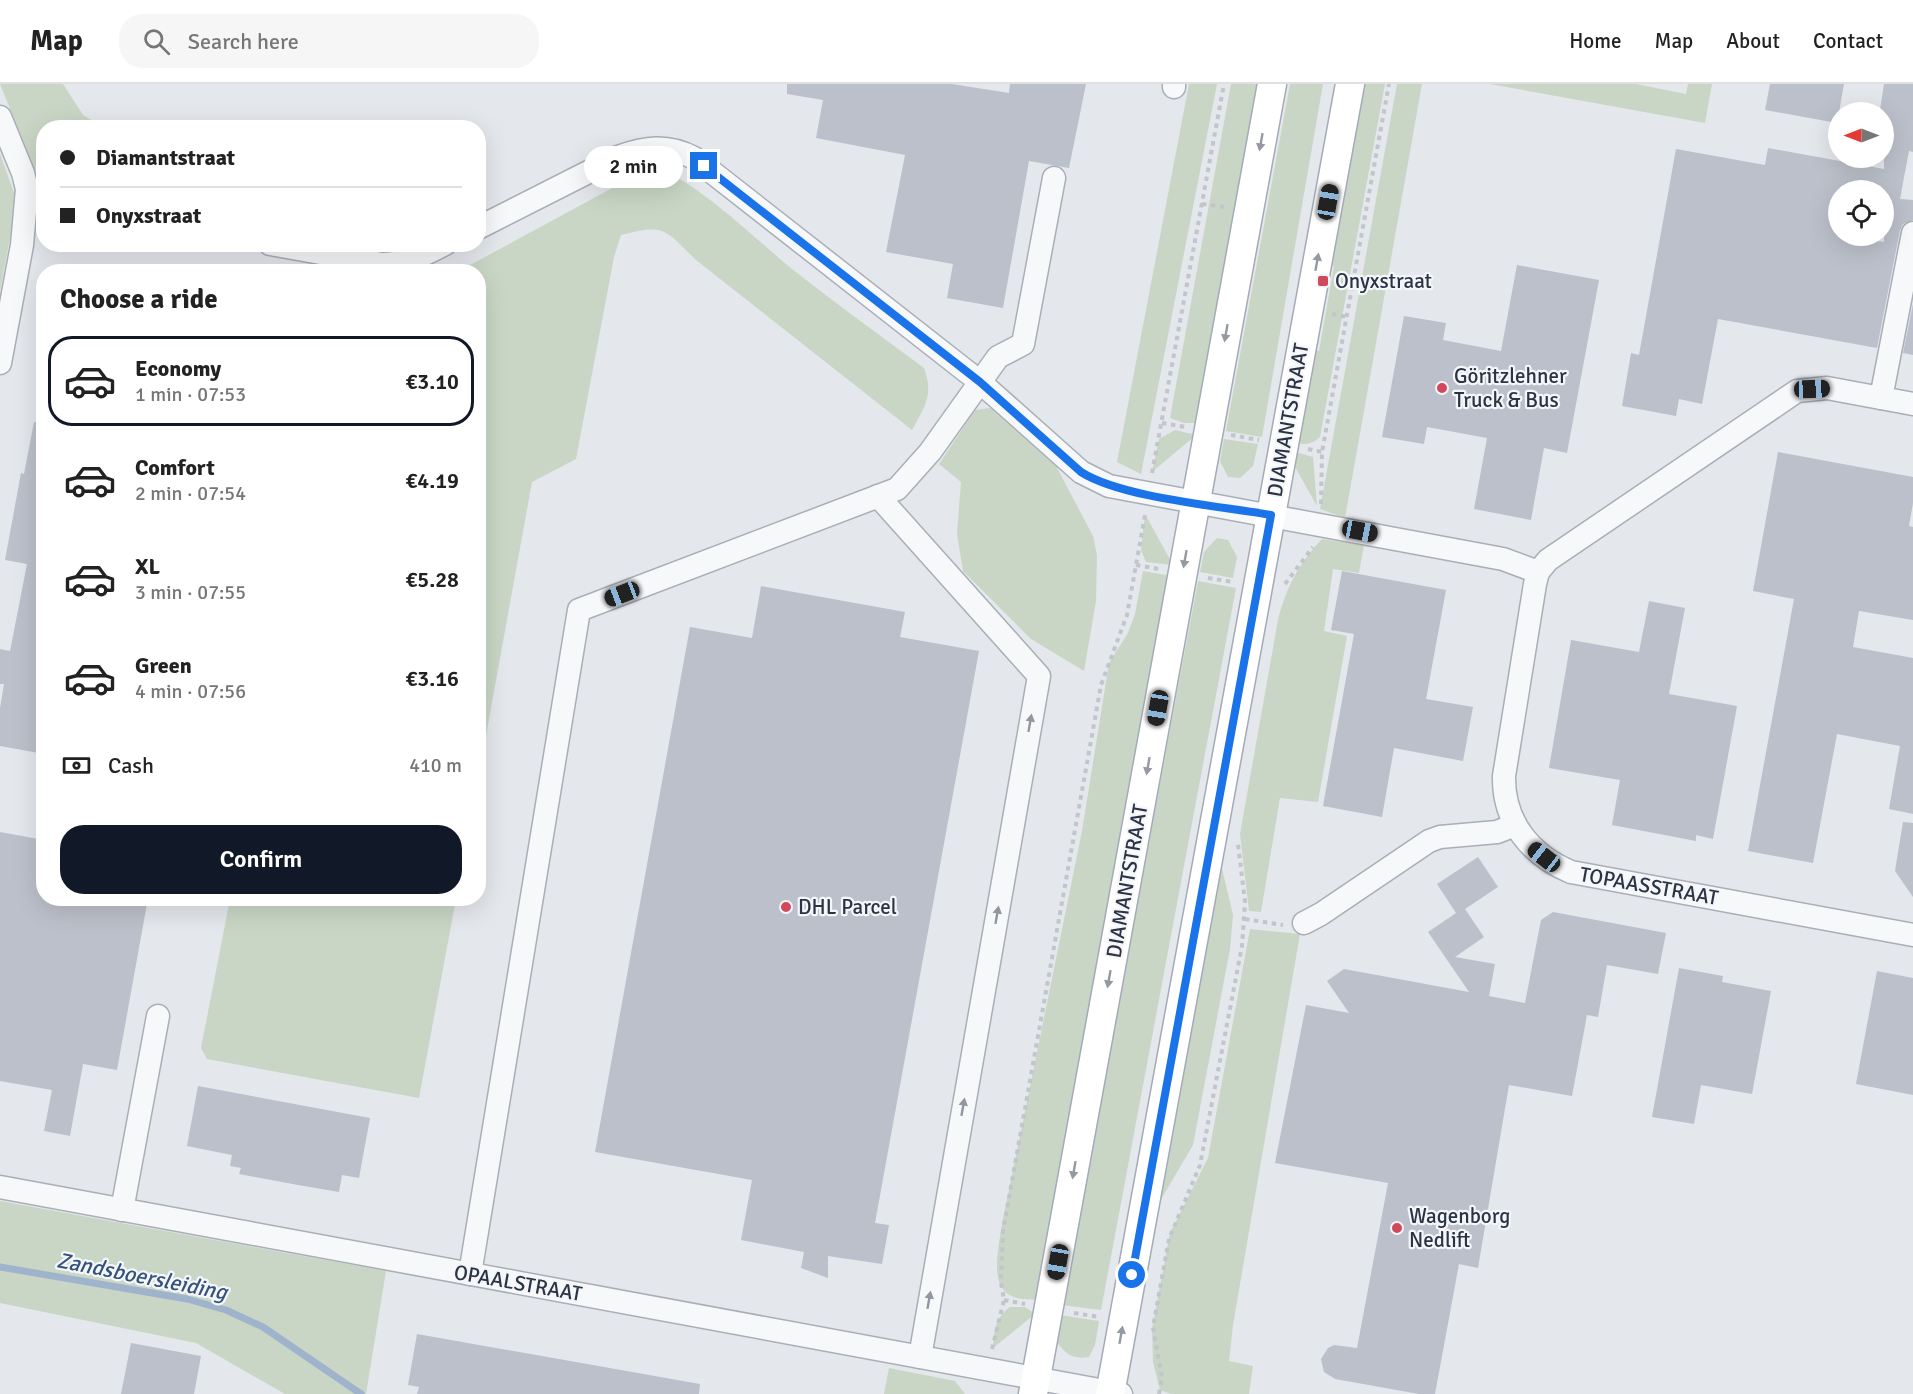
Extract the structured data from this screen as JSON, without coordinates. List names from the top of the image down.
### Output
{
  "streets": {
    "main road": ["DIAMANTSTRAAT"],
    "street": ["TOPAASSTRAAT", "OPAALSTRAAT"]
  },
  "crossings": [
    ["DIAMANTSTRAAT", "OPAALSTRAAT"]
  ],
  "water": ["Zandsboersleiding"],
  "places": {
    "transit": ["Onyxstraat"],
    "other": ["Göritzlehner Truck & Bus", "DHL Parcel", "Wagenborg Nedlift"]
  },
  "north": "left",
  "page": {
    "header": "Map",
    "search": "Search here",
    "nav": [
      "Home",
      "Map",
      "About",
      "Contact"
    ],
    "banner": ["Diamantstraat", "Onyxstraat"],
    "bubble": "2 min",
    "heading": "Choose a ride",
    "list": [
      {
        "name": "Economy",
        "note": "1 min · 07:53",
        "value": "€3.10"
      },
      {
        "name": "Comfort",
        "note": "2 min · 07:54",
        "value": "€4.19"
      },
      {
        "name": "XL",
        "note": "3 min · 07:55",
        "value": "€5.28"
      },
      {
        "name": "Green",
        "note": "4 min · 07:56",
        "value": "€3.16"
      }
    ],
    "pay": ["Cash", "410 m"],
    "buttons": "Confirm"
  }
}
